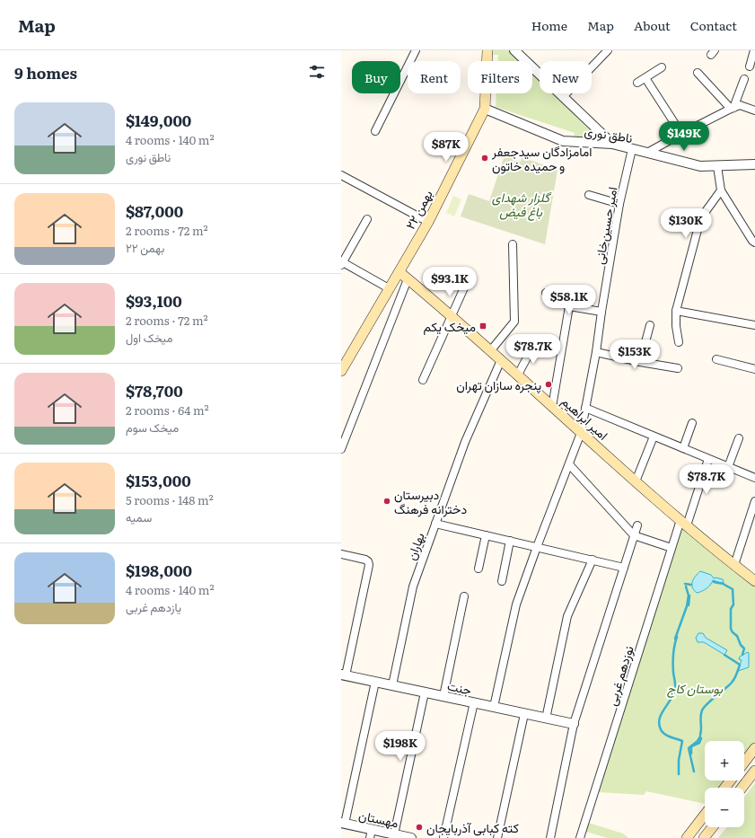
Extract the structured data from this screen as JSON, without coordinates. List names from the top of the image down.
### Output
{
  "streets": {
    "main road": ["۲۲ بهمن", "امیر ابراهیم"],
    "street": [
      "ناطق نوری",
      "امیر حسین‌خانی",
      "بهاران",
      "نوزدهم غربی",
      "جنت",
      "مهستان"
    ]
  },
  "crossings": [
    ["ناطق نوری", "۲۲ بهمن"],
    ["ناطق نوری", "امیر حسین‌خانی"],
    ["۲۲ بهمن", "امیر ابراهیم"],
    ["امیر حسین‌خانی", "امیر ابراهیم"],
    ["امیر حسین‌خانی", "جنت"],
    ["امیر ابراهیم", "بهاران"],
    ["امیر ابراهیم", "نوزدهم غربی"],
    ["بهاران", "جنت"]
  ],
  "parks": ["گلزار شهدای باغ فیض", "بوستان کاج"],
  "places": {
    "other": [
      "امامزادگان سیدجعفر و حمیده خاتون",
      "پنجره سازان تهران",
      "دبیرستان دخترانه فرهنگ",
      "کته کبابی آذربایجان"
    ],
    "transit": ["میخک یکم"]
  },
  "page": {
    "header": "Map",
    "nav": [
      "Home",
      "Map",
      "About",
      "Contact"
    ],
    "heading": "9 homes",
    "chip": [
      "Buy",
      "Rent",
      "Filters",
      "New"
    ],
    "list": [
      {
        "name": "$149,000",
        "note": "4 rooms · 140 m² · ناطق نوری"
      },
      {
        "name": "$87,000",
        "note": "2 rooms · 72 m² · ۲۲ بهمن"
      },
      {
        "name": "$93,100",
        "note": "2 rooms · 72 m² · میخک اول"
      },
      {
        "name": "$78,700",
        "note": "2 rooms · 64 m² · میخک سوم"
      },
      {
        "name": "$153,000",
        "note": "5 rooms · 148 m² · سمیه"
      },
      {
        "name": "$198,000",
        "note": "4 rooms · 140 m² · یازدهم غربی"
      }
    ],
    "price": [
      "$149K",
      "$87K",
      "$130K",
      "$93.1K",
      "$58.1K",
      "$78.7K",
      "$153K",
      "$78.7K",
      "$198K"
    ],
    "map_buttons": ["+", "−"]
  }
}
